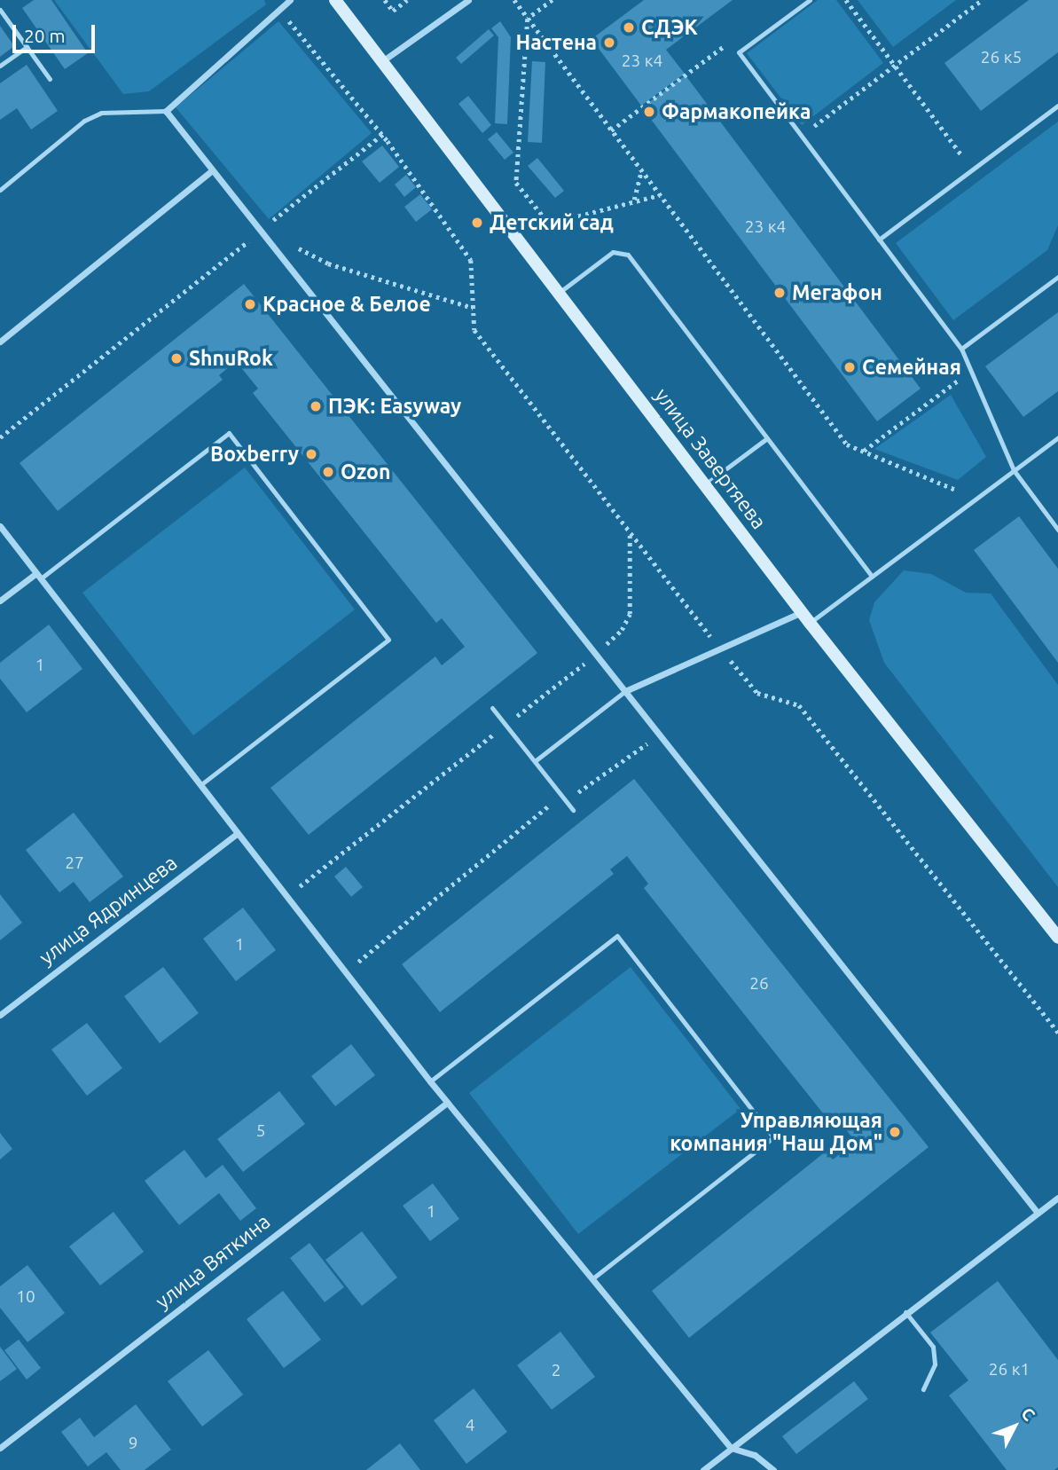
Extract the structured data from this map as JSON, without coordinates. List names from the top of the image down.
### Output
{
  "streets": {
    "main road": ["улица Завертяева"],
    "street": ["улица Ядринцева", "улица Вяткина"]
  },
  "places": [
    "СДЭК",
    "Настена",
    "Фармакопейка",
    "Детский сад",
    "Мегафон",
    "Красное & Белое",
    "ShnuRok",
    "Семейная",
    "ПЭК: Easyway",
    "Boxberry",
    "Ozon",
    "Управляющая компания \"Наш Дом\""
  ],
  "house_numbers": [
    "26 к5",
    "23 к4",
    "23 к4",
    "1",
    "27",
    "1",
    "26",
    "5",
    "1",
    "10",
    "26 к1",
    "2",
    "4",
    "9"
  ],
  "scale_bar": "20 m",
  "north": "top right"
}
